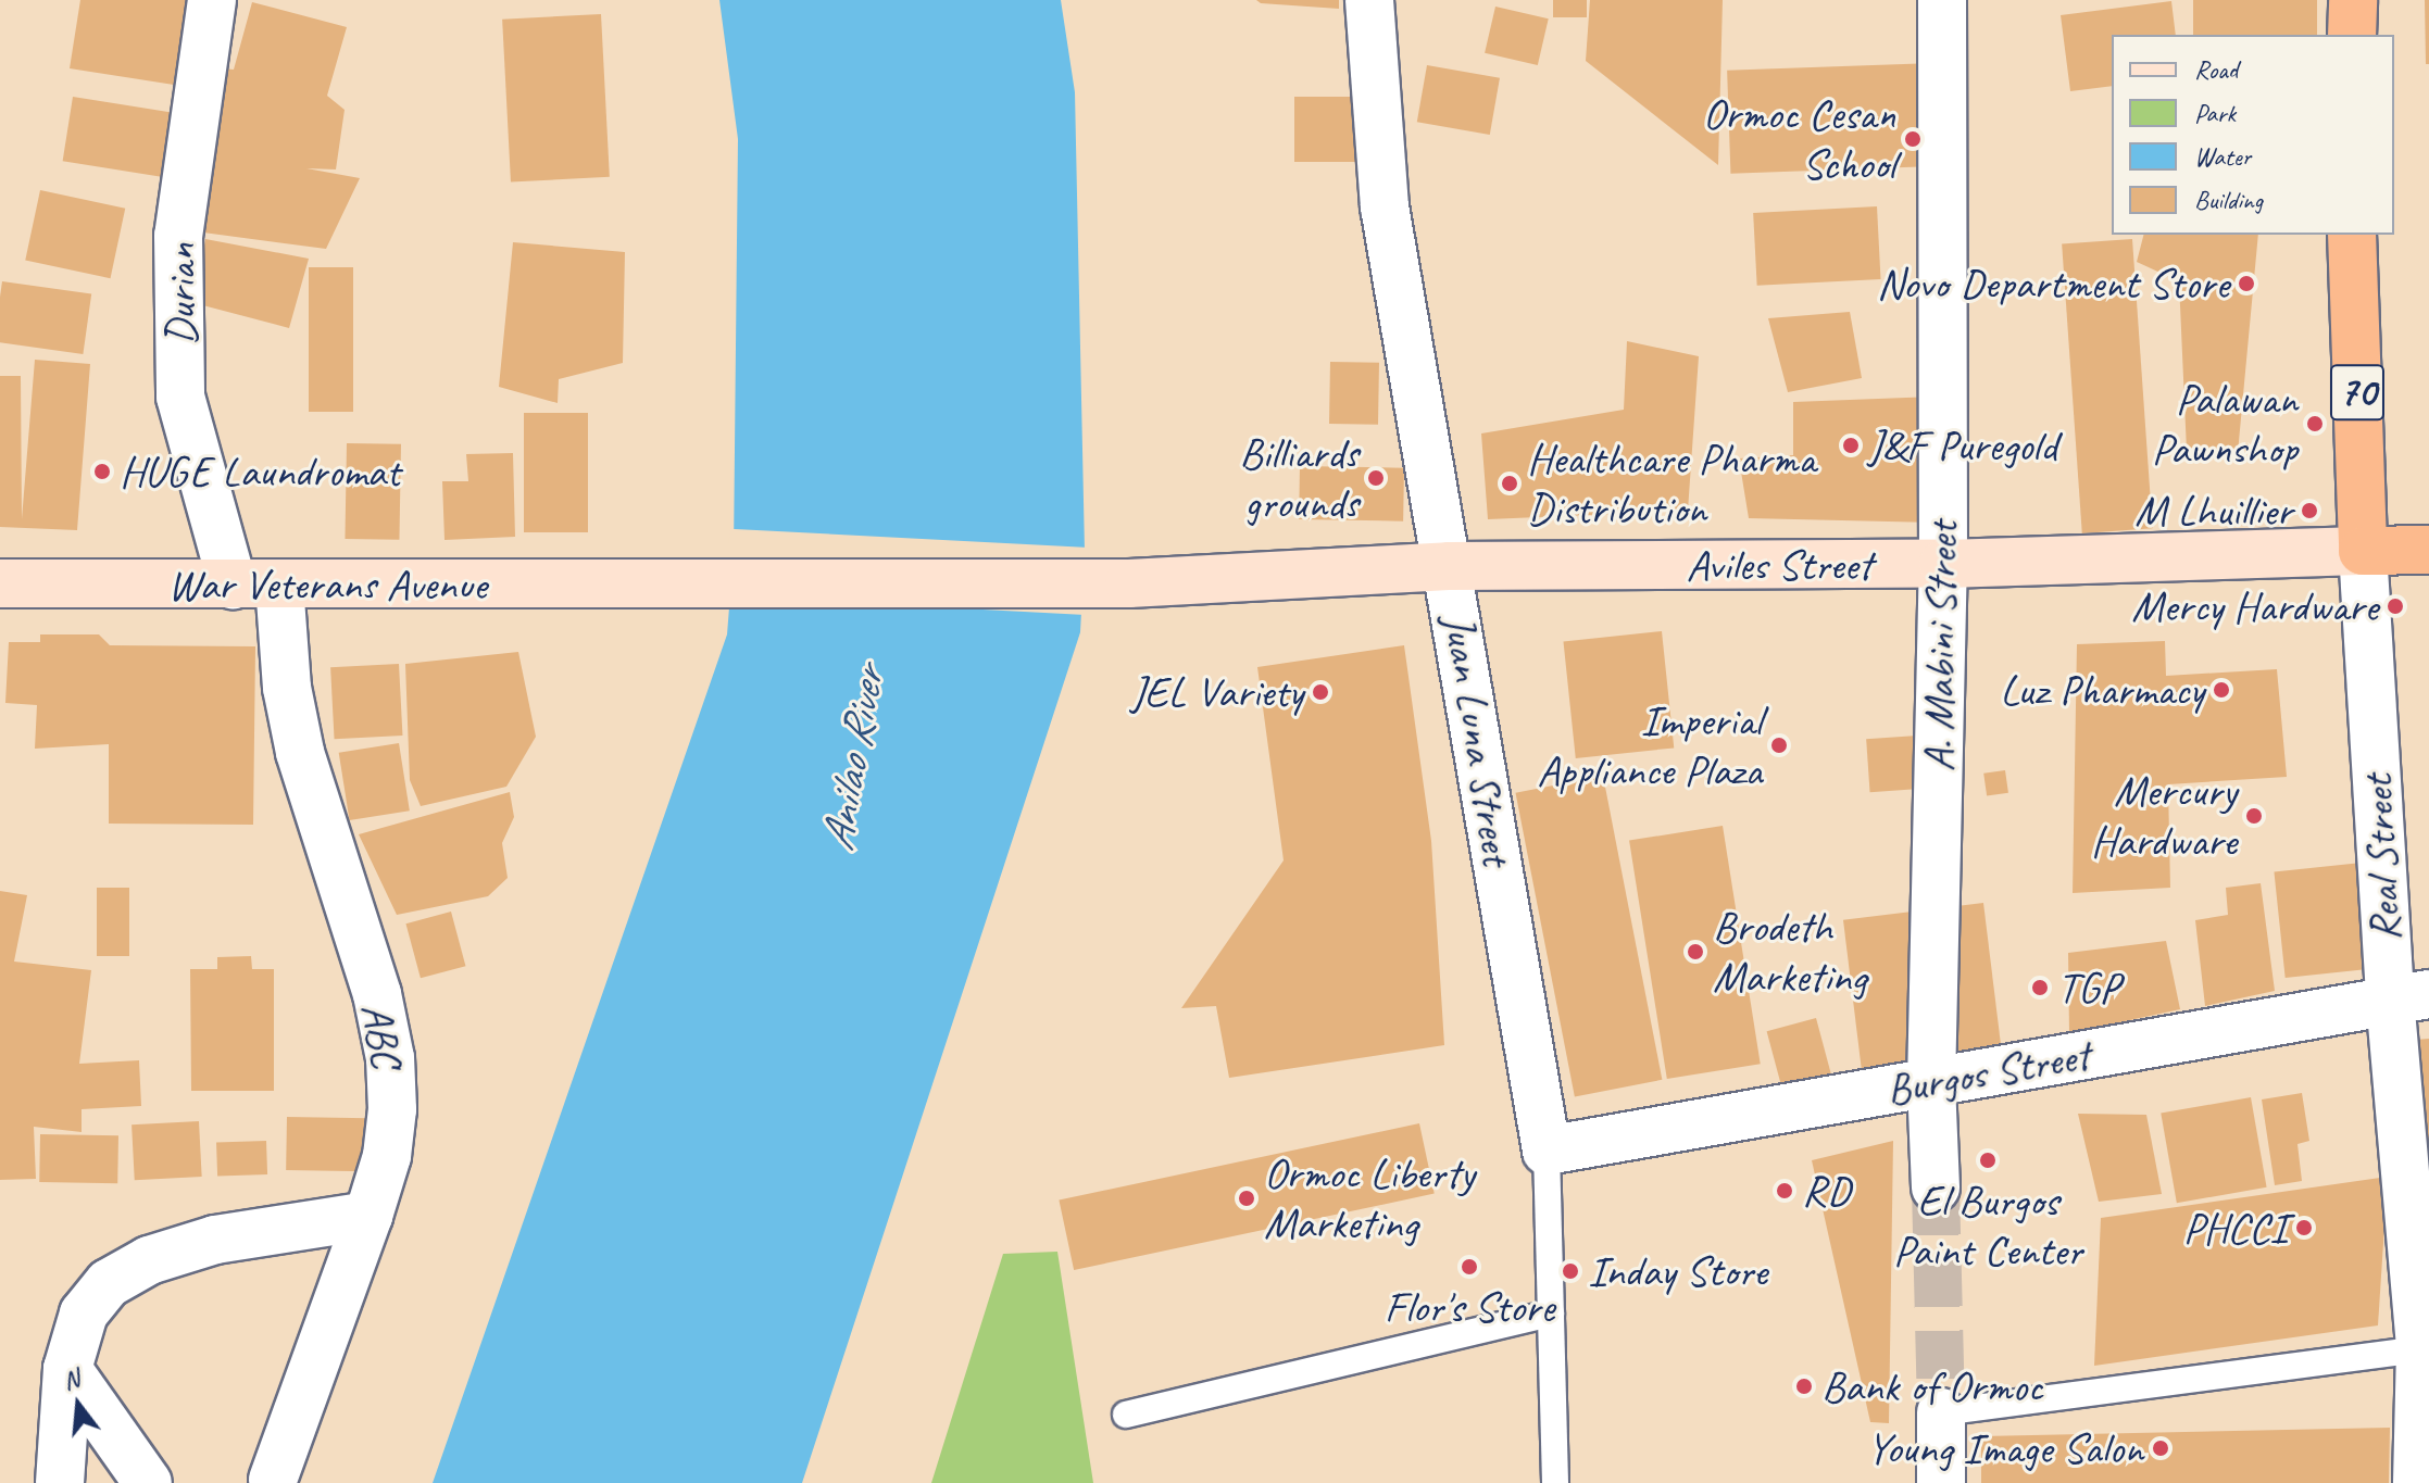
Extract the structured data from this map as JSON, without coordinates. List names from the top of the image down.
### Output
{
  "streets": {
    "highway": ["70", "Aviles Street", "Real Street"],
    "main road": ["War Veterans Avenue"],
    "street": [
      "Durian",
      "A. Mabini Street",
      "Juan Luna Street",
      "ABC",
      "Burgos Street"
    ]
  },
  "crossings": [
    ["Durian", "War Veterans Avenue"],
    ["Aviles Street", "War Veterans Avenue"],
    ["Aviles Street", "A. Mabini Street"],
    ["Aviles Street", "Juan Luna Street"],
    ["Aviles Street", "Real Street"],
    ["War Veterans Avenue", "ABC"],
    ["A. Mabini Street", "Burgos Street"],
    ["Juan Luna Street", "Burgos Street"],
    ["Real Street", "Burgos Street"]
  ],
  "water": ["Anilao River"],
  "places": [
    "Ormoc Cesan School",
    "Novo Department Store",
    "Palawan Pawnshop",
    "J&F Puregold",
    "HUGE Laundromat",
    "Billiards grounds",
    "Healthcare Pharma Distribution",
    "M Lhuillier",
    "Mercy Hardware",
    "Luz Pharmacy",
    "JEL Variety",
    "Imperial Appliance Plaza",
    "Mercury Hardware",
    "Brodeth Marketing",
    "TGP",
    "El Burgos Paint Center",
    "RD",
    "Ormoc Liberty Marketing",
    "PHCCI",
    "Flor's Store",
    "Inday Store",
    "Bank of Ormoc",
    "Young Image Salon"
  ],
  "legend": [
    "Road",
    "Park",
    "Water",
    "Building"
  ],
  "north": "top"
}
